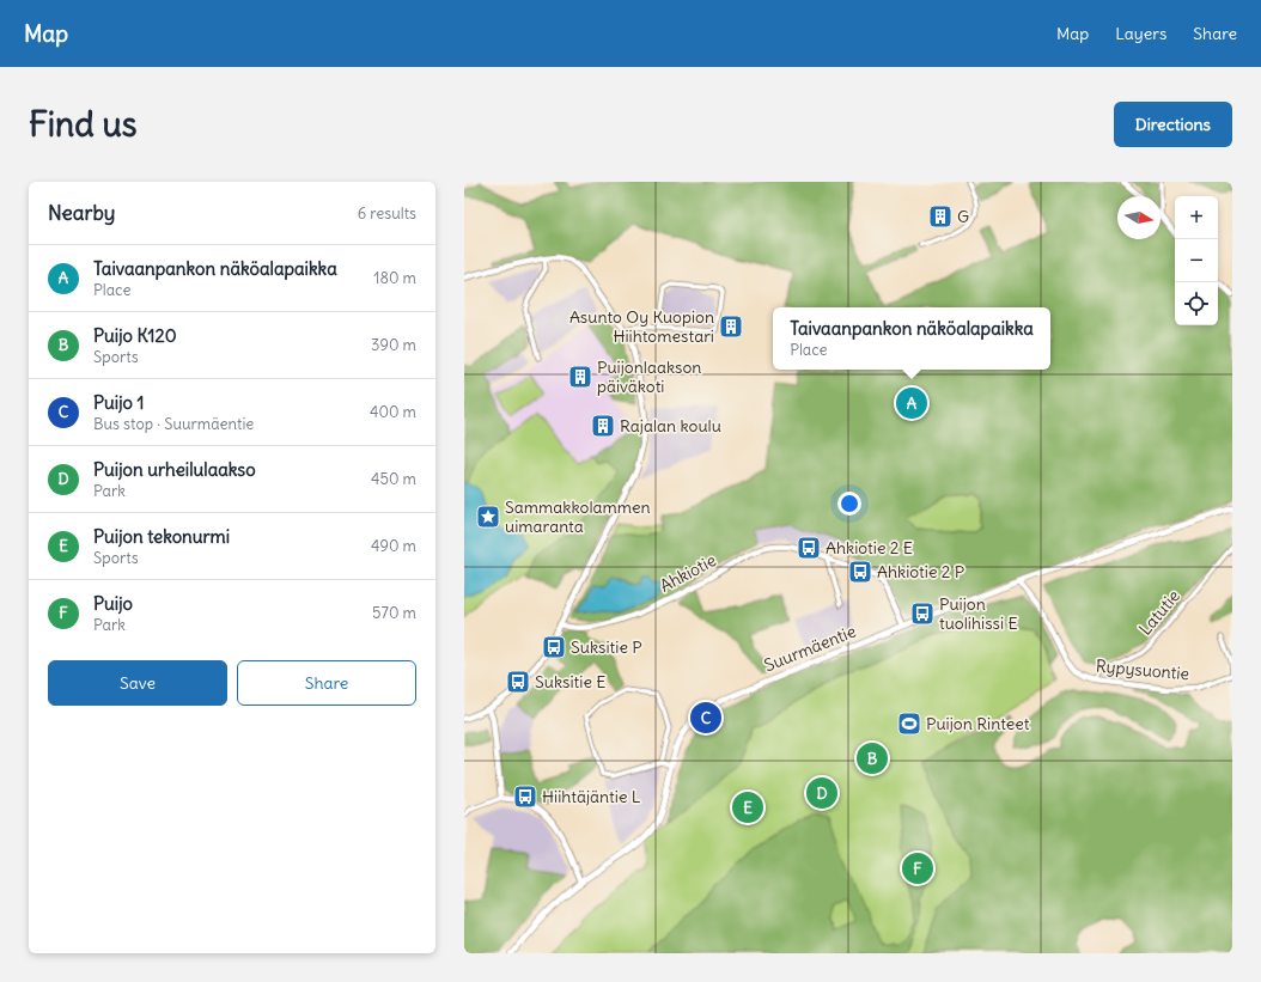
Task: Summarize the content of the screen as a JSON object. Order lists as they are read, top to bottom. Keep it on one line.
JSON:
{"streets":{"main road":["Suurmäentie"],"street":["Ahkiotie","Latutie","Rypysuontie"]},"crossings":[["Ahkiotie","Suurmäentie"],["Latutie","Rypysuontie"],["Suurmäentie","Rypysuontie"]],"places":{"building":["G","Asunto Oy Kuopion Hiihtomestari","Puijonlaakson päiväkoti","Rajalan koulu"],"place":["Sammakkolammen uimaranta"],"bus stop":["Ahkiotie 2 E","Ahkiotie 2 P","Puijon tuolihissi E","Suksitie P","Suksitie E","Hiihtäjäntie L"],"sports":["Puijon Rinteet"]},"north":"right","page":{"header":"Map","nav":["Map","Layers","Share"],"buttons":["Directions",["Save","Share"]],"title":"Find us","heading":["Nearby","6 results"],"map_buttons":["+","−"],"list":[{"mark":"A","name":"Taivaanpankon näköalapaikka","note":"Place","value":"180 m"},{"mark":"B","name":"Puijo K120","note":"Sports","value":"390 m"},{"mark":"C","name":"Puijo 1","note":"Bus stop · Suurmäentie","value":"400 m"},{"mark":"D","name":"Puijon urheilulaakso","note":"Park","value":"450 m"},{"mark":"E","name":"Puijon tekonurmi","note":"Sports","value":"490 m"},{"mark":"F","name":"Puijo","note":"Park","value":"570 m"}],"popup":["Taivaanpankon näköalapaikka","Place"],"pins":["A","C","B","D","E","F"]}}
